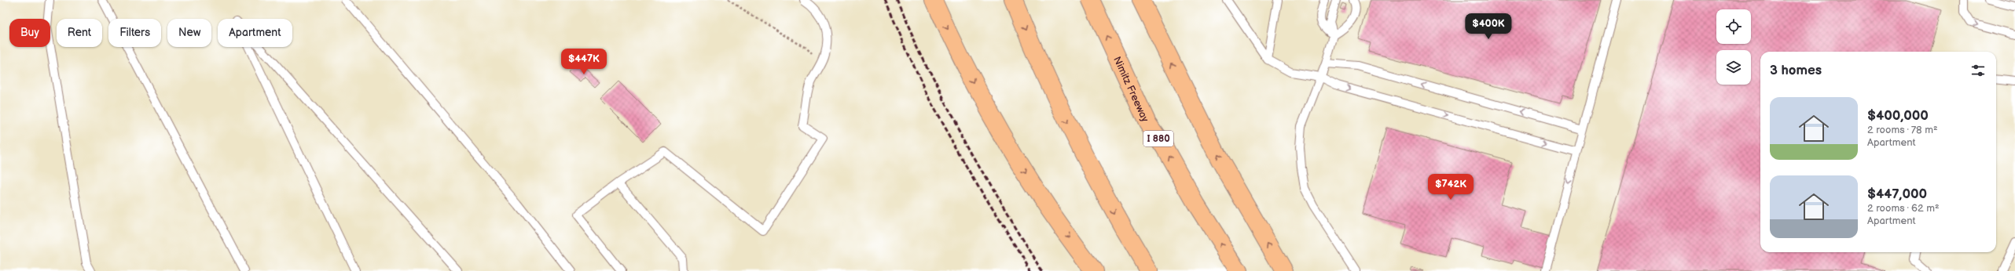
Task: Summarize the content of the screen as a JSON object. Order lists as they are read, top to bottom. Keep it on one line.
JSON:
{"streets":{"highway":["Nimitz Freeway","I 880"]},"page":{"price":["$400K","$447K","$742K"],"chip":["Buy","Rent","Filters","New","Apartment"],"heading":"3 homes","list":[{"name":"$400,000","note":"2 rooms · 78 m² · Apartment"},{"name":"$447,000","note":"2 rooms · 62 m² · Apartment"}]}}
